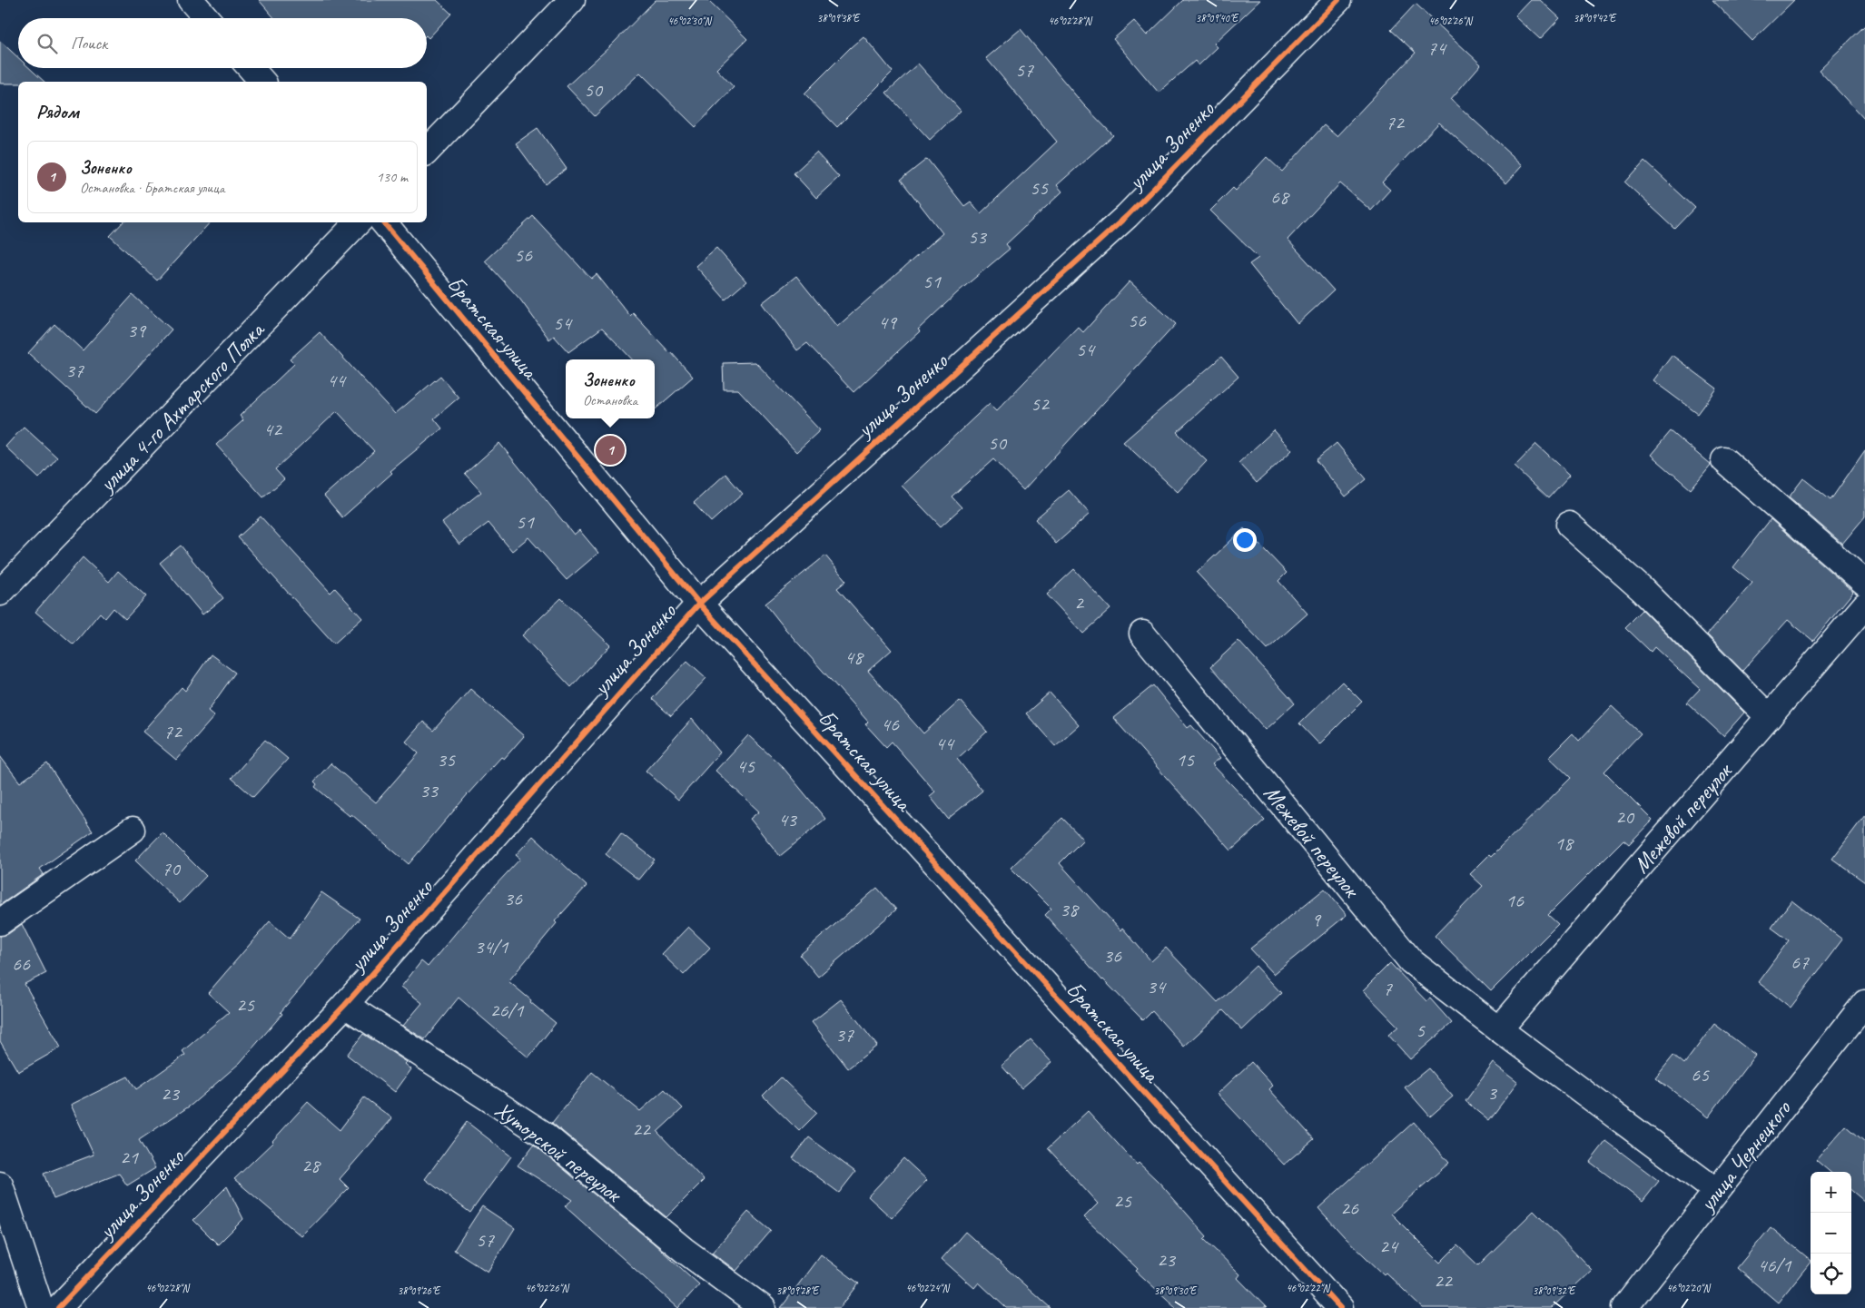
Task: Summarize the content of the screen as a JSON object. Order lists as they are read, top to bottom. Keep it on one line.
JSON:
{"streets":{"street":["улица Зоненко","Братская улица","улица 4-го Ахтарского Полка","Межевой переулок","Хуторской переулок","улица Чернецкого"]},"crossings":[["улица Зоненко","Братская улица"],["улица Зоненко","Хуторской переулок"],["Межевой переулок","улица Чернецкого"]],"house_numbers":["74","57","50","72","55","68","53","56","51","56","49","54","39","54","37","44","52","42","50","51","2","48","46","72","44","35","15","45","33","20","43","18","70","36","16","38","9","34/1","36","67","66","34","7","25","26/1","5","37","65","3","23","22","21","28","25","26","57","24","23","46/1","22"],"page":{"search":"Поиск","heading":"Рядом","list":[{"mark":"1","name":"Зоненко","note":"Остановка · Братская улица","value":"130 m"}],"popup":["Зоненко","Остановка"],"pins":"1","map_buttons":["+","−"]},"coordinates":["38°09'38\"E","38°09'42\"E","38°09'40\"E","46°02'30\"N","46°02'28\"N","46°02'26\"N","46°02'24\"N","46°02'22\"N","46°02'20\"N","38°09'26\"E","38°09'28\"E","38°09'30\"E","38°09'32\"E"]}
